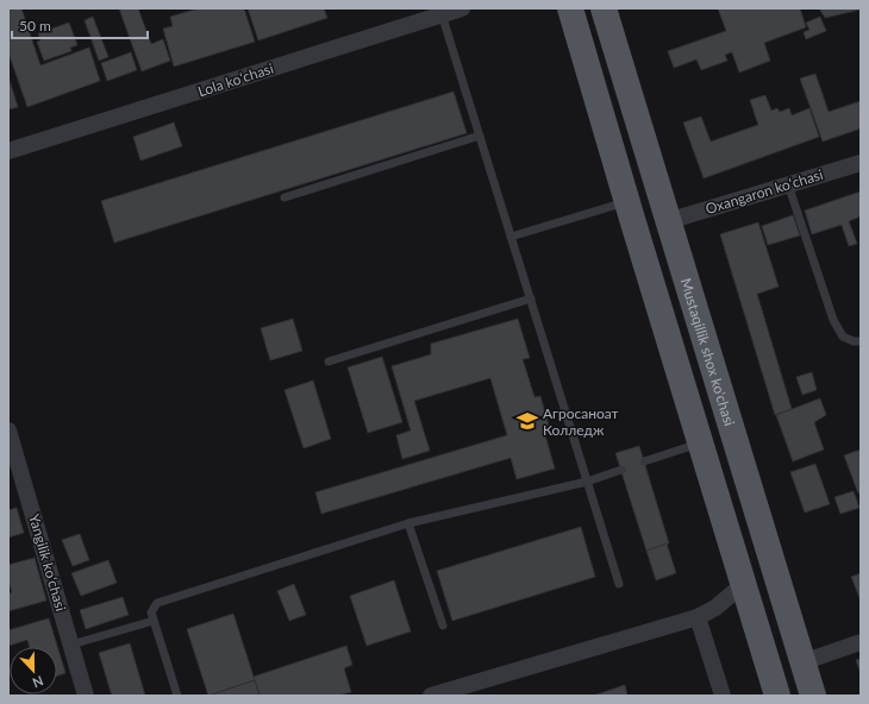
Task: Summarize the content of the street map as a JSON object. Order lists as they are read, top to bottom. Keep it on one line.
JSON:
{"streets":{"main road":["Mustaqillik shox ko'chasi"],"street":["Lola koʻchasi","Oxangaron koʻchasi","Yangilik koʻchasi"]},"crossings":[["Oxangaron koʻchasi","Mustaqillik shox ko'chasi"]],"places":{"school or university":["Агросаноат Колледж"]},"scale_bar":"50 m","north":"bottom"}
